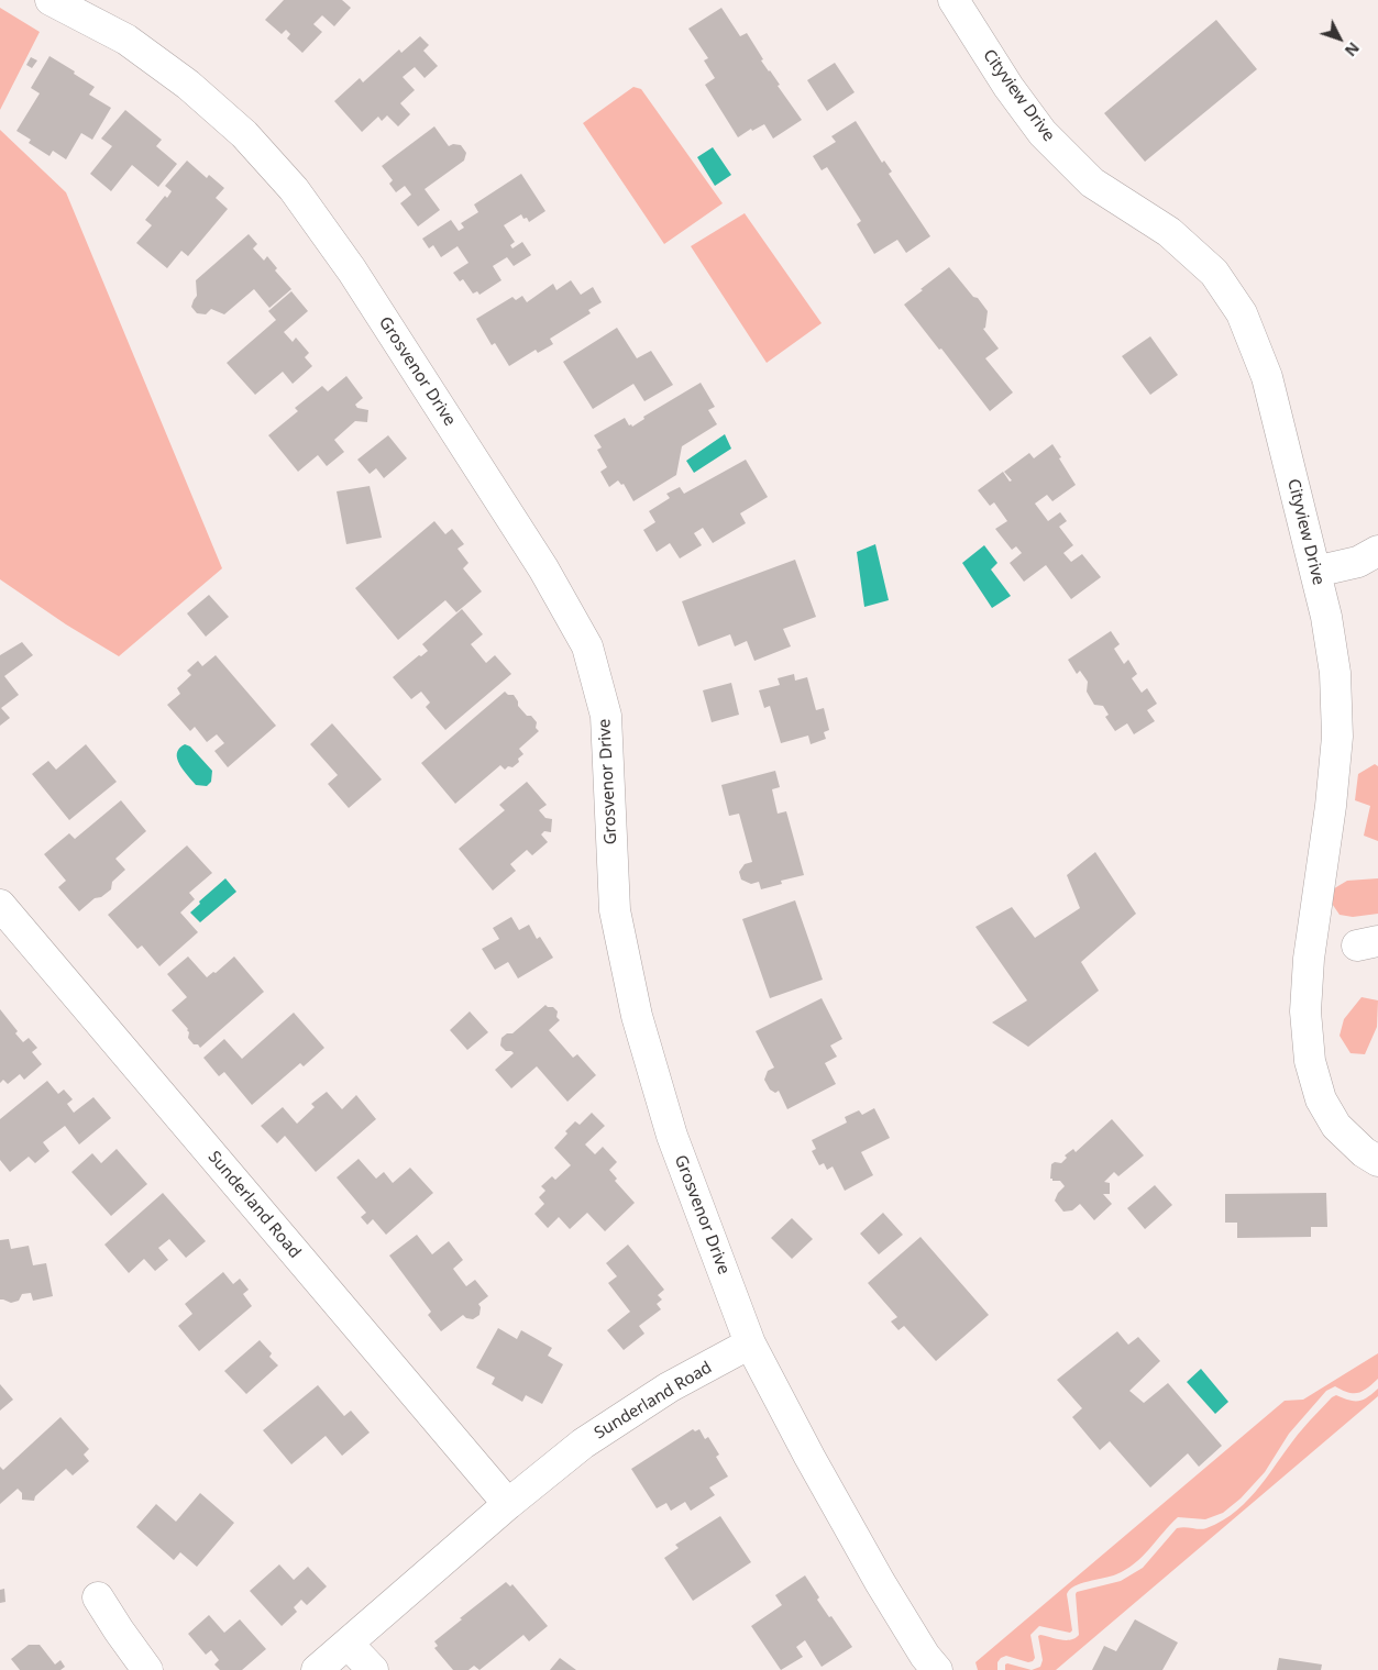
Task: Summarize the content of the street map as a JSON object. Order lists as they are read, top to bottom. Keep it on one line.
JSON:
{"streets":{"street":["Cityview Drive","Grosvenor Drive","Sunderland Road"]},"crossings":[["Grosvenor Drive","Sunderland Road"]],"north":"bottom right"}
